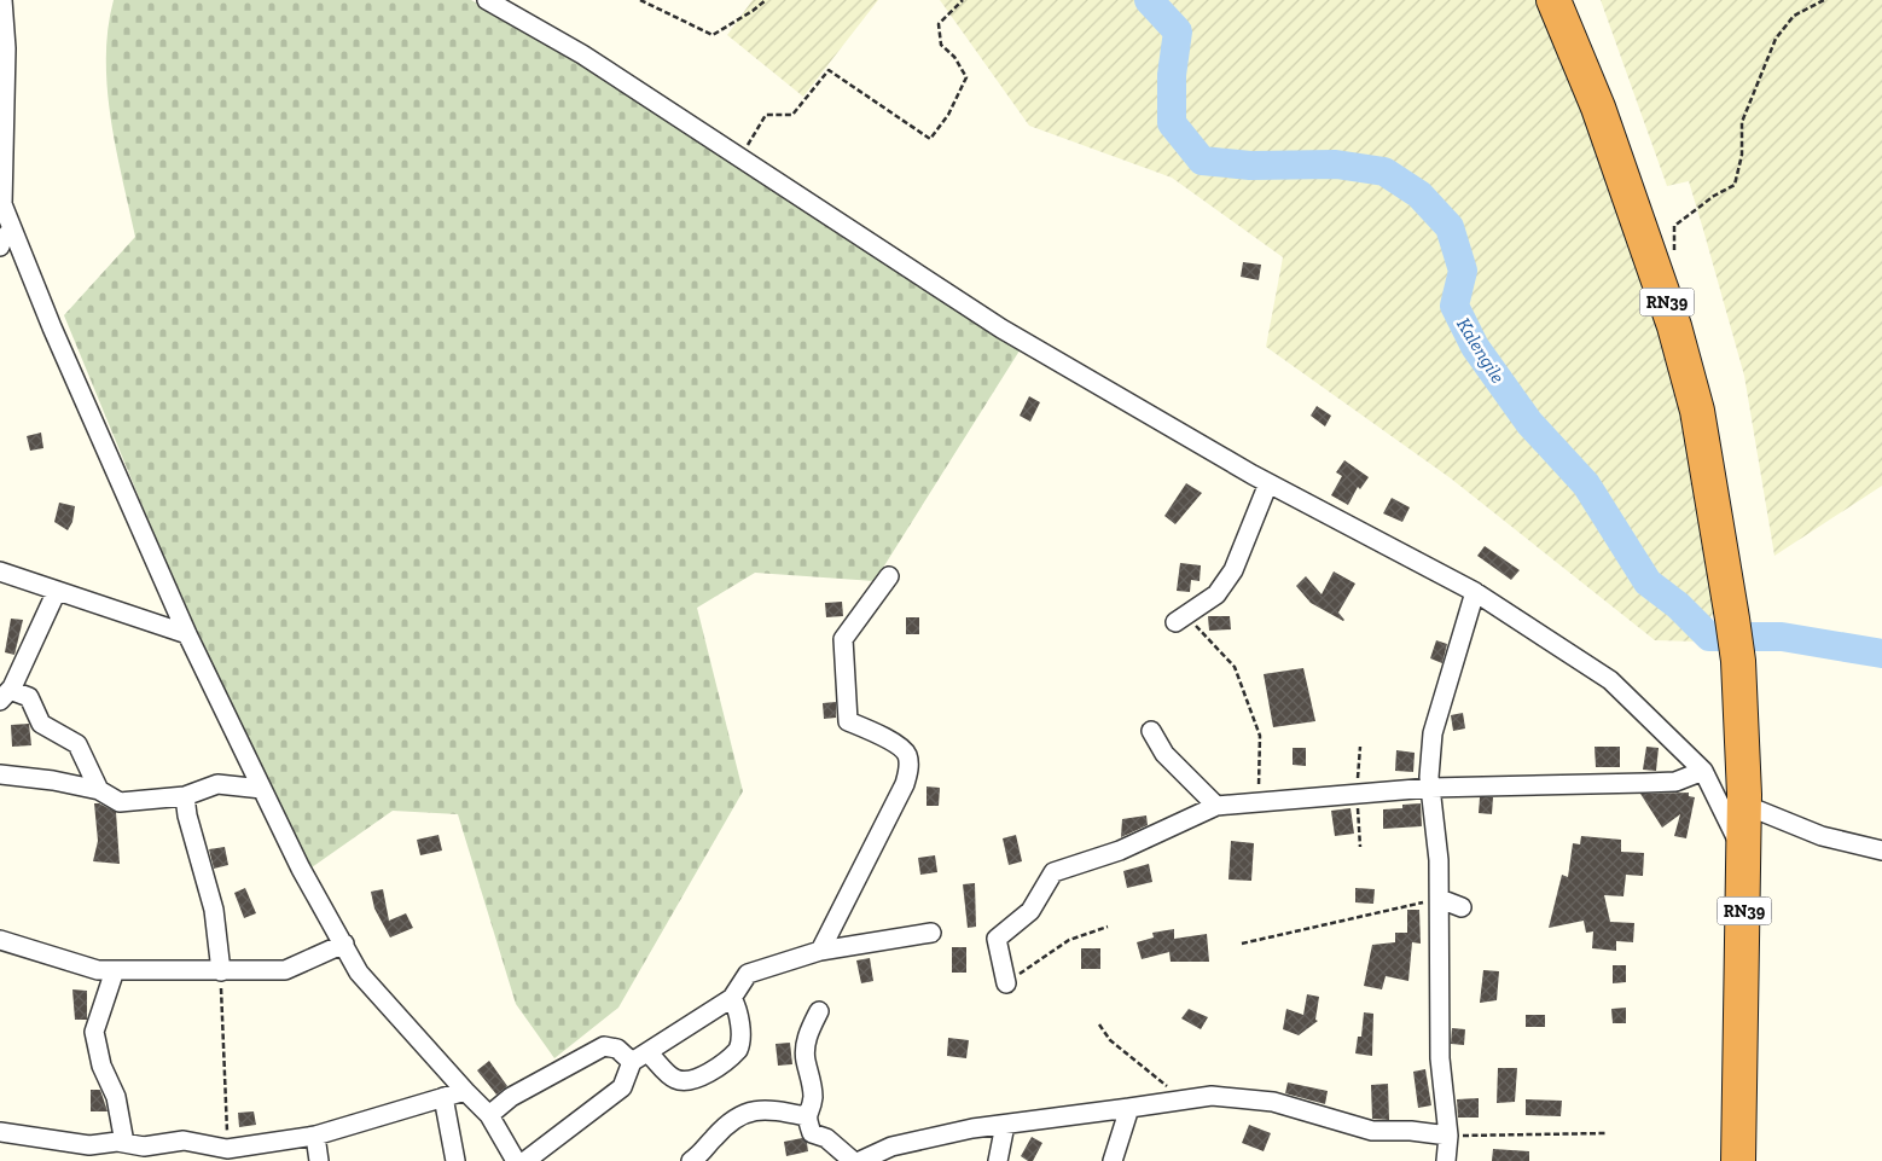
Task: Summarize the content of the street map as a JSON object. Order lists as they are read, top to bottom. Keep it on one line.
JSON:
{"streets":{"highway":["RN39"]},"water":["Kalengile"]}
